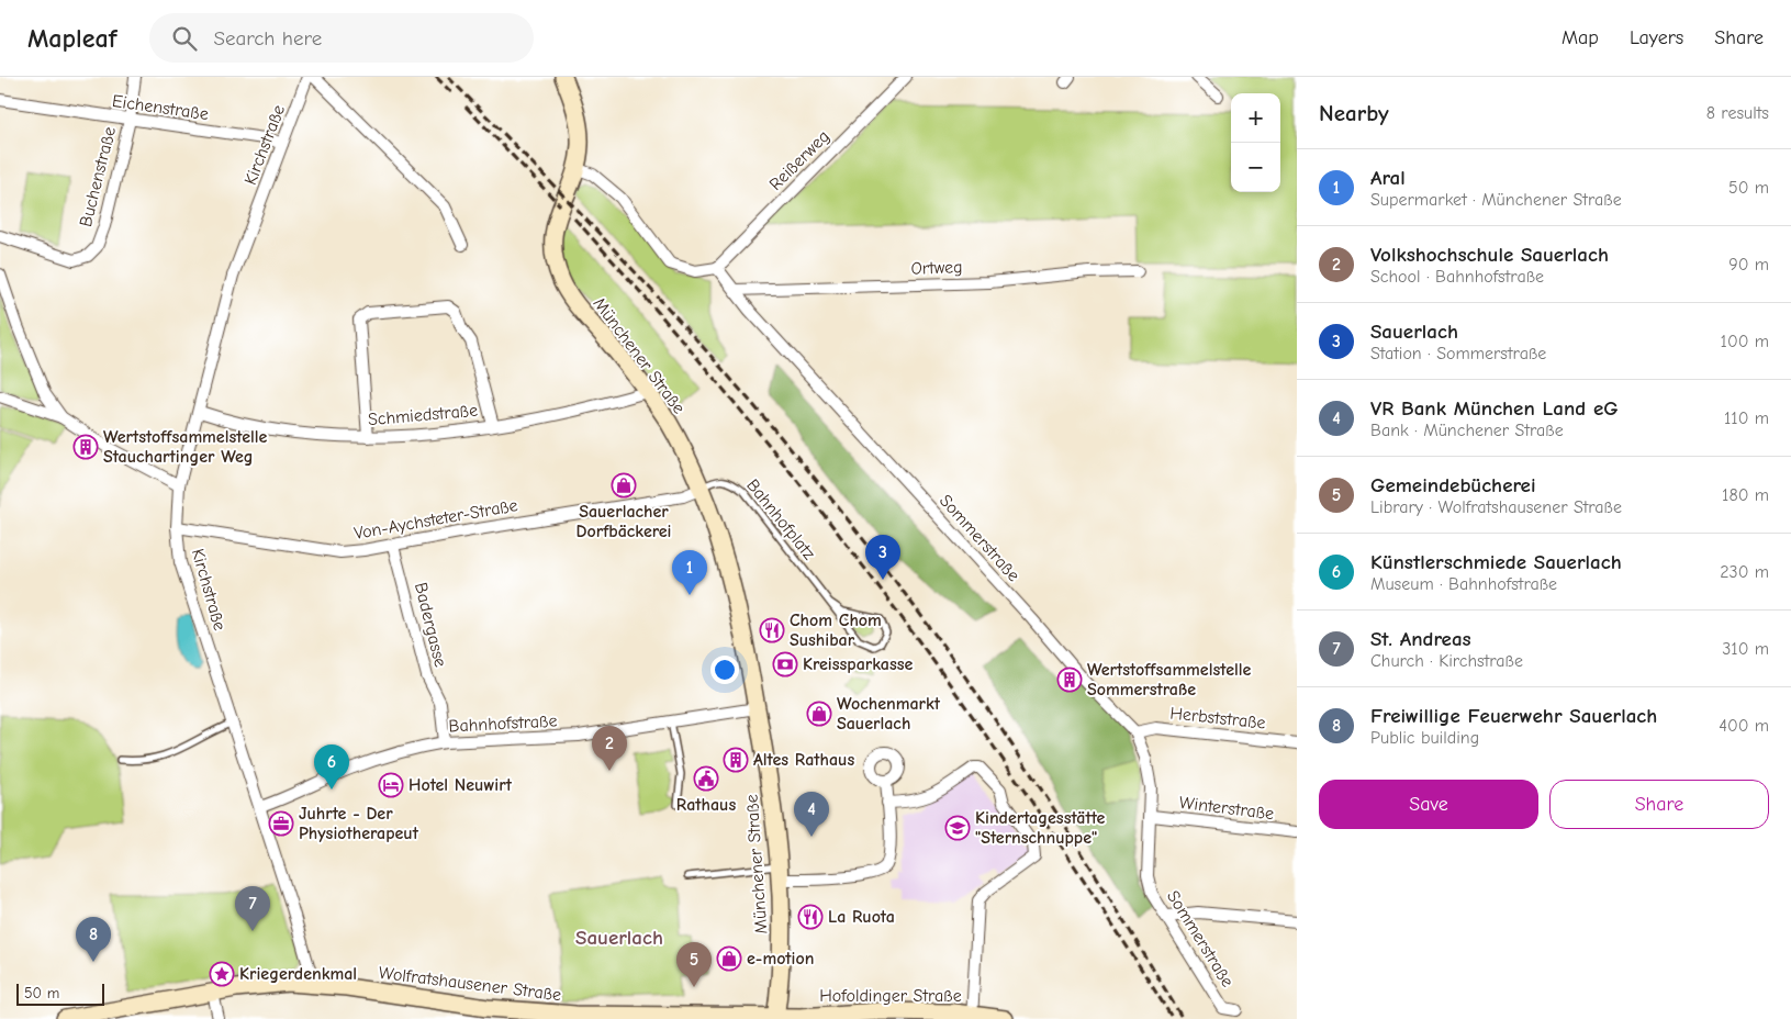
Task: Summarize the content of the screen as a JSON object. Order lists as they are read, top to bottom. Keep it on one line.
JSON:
{"streets":{"main road":["Münchener Straße","Wolfratshausener Straße","Hofoldinger Straße"],"street":["Eichenstraße","Kirchstraße","Reißerweg","Buchenstraße","Ortweg","Schmiedstraße","Von-Aychsteter-Straße","Sommerstraße","Badergasse","Herbststraße","Bahnhofstraße","Winterstraße"],"lane":["Bahnhofplatz"]},"crossings":[["Eichenstraße","Kirchstraße"],["Eichenstraße","Buchenstraße"],["Kirchstraße","Schmiedstraße"],["Kirchstraße","Von-Aychsteter-Straße"],["Kirchstraße","Bahnhofstraße"],["Kirchstraße","Wolfratshausener Straße"],["Reißerweg","Sommerstraße"],["Ortweg","Sommerstraße"],["Münchener Straße","Schmiedstraße"],["Münchener Straße","Von-Aychsteter-Straße"],["Münchener Straße","Bahnhofplatz"],["Münchener Straße","Bahnhofstraße"],["Münchener Straße","Wolfratshausener Straße"],["Münchener Straße","Hofoldinger Straße"],["Von-Aychsteter-Straße","Bahnhofplatz"],["Von-Aychsteter-Straße","Badergasse"],["Sommerstraße","Herbststraße"],["Sommerstraße","Winterstraße"],["Badergasse","Bahnhofstraße"],["Wolfratshausener Straße","Hofoldinger Straße"]],"districts":["Sauerlach"],"places":{"building":["Wertstoffsammelstelle Stauchartinger Weg","Wertstoffsammelstelle Sommerstraße","Altes Rathaus"],"shop":["Sauerlacher Dorfbäckerei","Wochenmarkt Sauerlach","e-motion"],"restaurant":["Chom Chom Sushibar","La Ruota"],"bank":["Kreissparkasse"],"public building":["Rathaus"],"hotel":["Hotel Neuwirt"],"office":["Juhrte - Der Physiotherapeut"],"school or university":["Kindertagesstätte \"Sternschnuppe\""],"place":["Kriegerdenkmal"]},"scale_bar":"50 m","page":{"header":"Mapleaf","search":"Search here","nav":["Map","Layers","Share"],"heading":["Nearby","8 results"],"map_buttons":["+","−"],"list":[{"mark":"1","name":"Aral","note":"Supermarket · Münchener Straße","value":"50 m"},{"mark":"2","name":"Volkshochschule Sauerlach","note":"School · Bahnhofstraße","value":"90 m"},{"mark":"3","name":"Sauerlach","note":"Station · Sommerstraße","value":"100 m"},{"mark":"4","name":"VR Bank München Land eG","note":"Bank · Münchener Straße","value":"110 m"},{"mark":"5","name":"Gemeindebücherei","note":"Library · Wolfratshausener Straße","value":"180 m"},{"mark":"6","name":"Künstlerschmiede Sauerlach","note":"Museum · Bahnhofstraße","value":"230 m"},{"mark":"7","name":"St. Andreas","note":"Church · Kirchstraße","value":"310 m"},{"mark":"8","name":"Freiwillige Feuerwehr Sauerlach","note":"Public building","value":"400 m"}],"pins":["3","1","2","6","4","7","8","5"],"buttons":["Save","Share"],"scale":"50 m"}}
